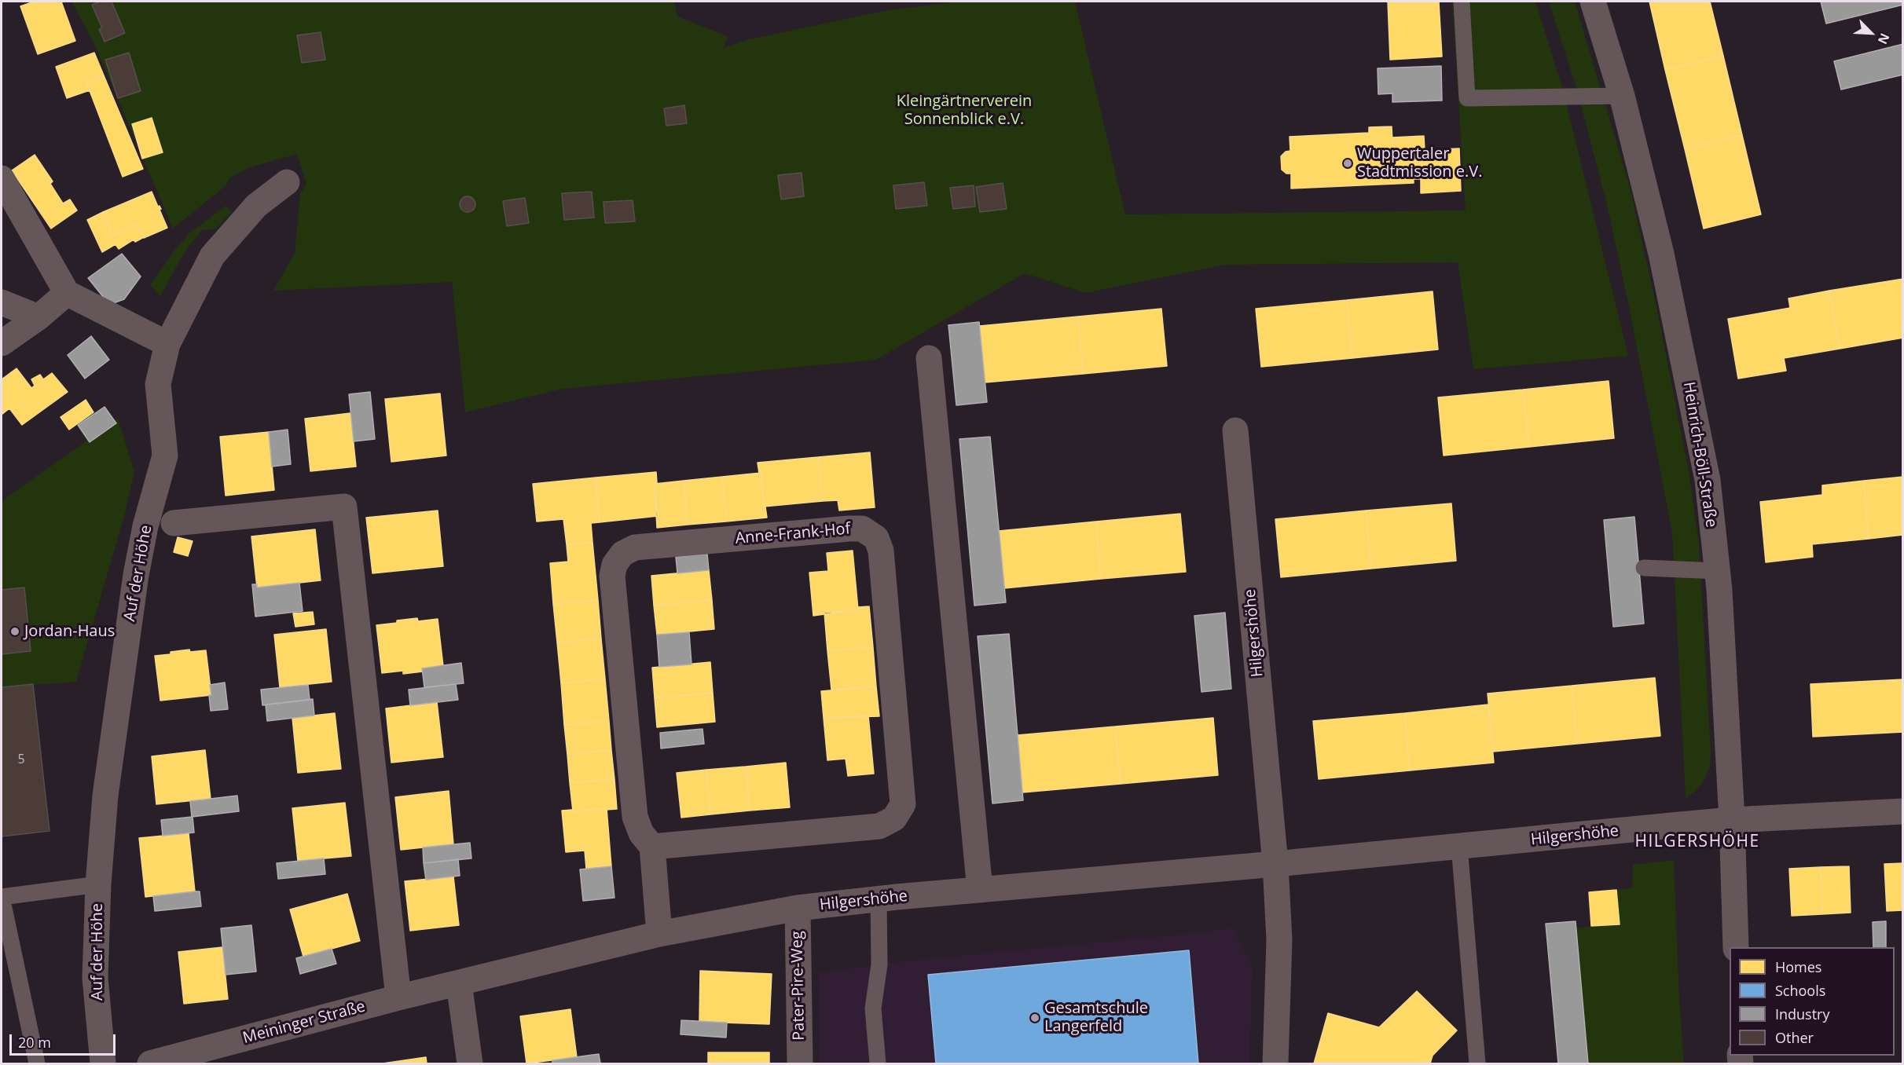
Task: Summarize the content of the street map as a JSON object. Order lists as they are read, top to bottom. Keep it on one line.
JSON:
{"streets":{"street":["Heinrich-Böll-Straße","Anne-Frank-Hof","Auf der Höhe","Hilgershöhe","Pater-Pire-Weg","Meininger Straße"]},"crossings":[["Heinrich-Böll-Straße","Hilgershöhe"],["Anne-Frank-Hof","Hilgershöhe"],["Hilgershöhe","Pater-Pire-Weg"],["Hilgershöhe","Meininger Straße"]],"districts":["HILGERSHÖHE"],"parks":["Kleingärtnerverein Sonnenblick e.V."],"places":["Wuppertaler Stadtmission e.V.","Jordan-Haus","Gesamtschule Langerfeld"],"house_numbers":["5"],"legend":["Homes","Schools","Industry","Other"],"scale_bar":"20 m","north":"bottom right"}
